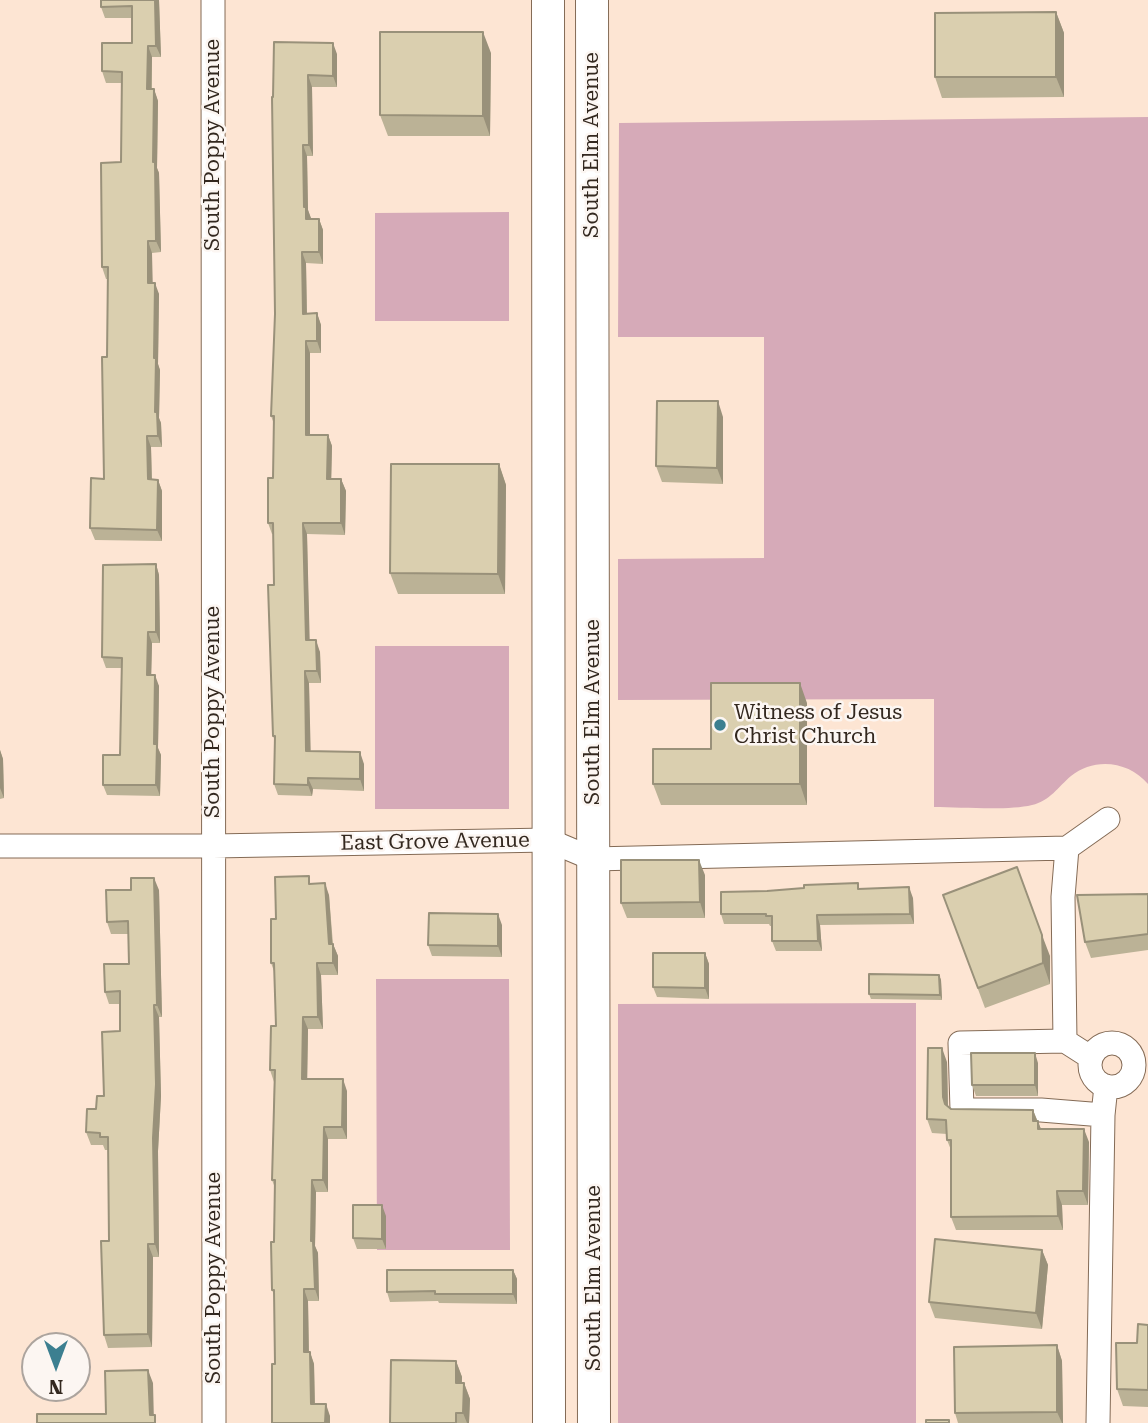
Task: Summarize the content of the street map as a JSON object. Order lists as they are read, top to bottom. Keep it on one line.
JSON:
{"streets":{"main road":["South Elm Avenue"],"street":["South Poppy Avenue","East Grove Avenue"]},"crossings":[["South Poppy Avenue","East Grove Avenue"],["South Elm Avenue","East Grove Avenue"]],"places":["Witness of Jesus Christ Church"],"north":"bottom"}
